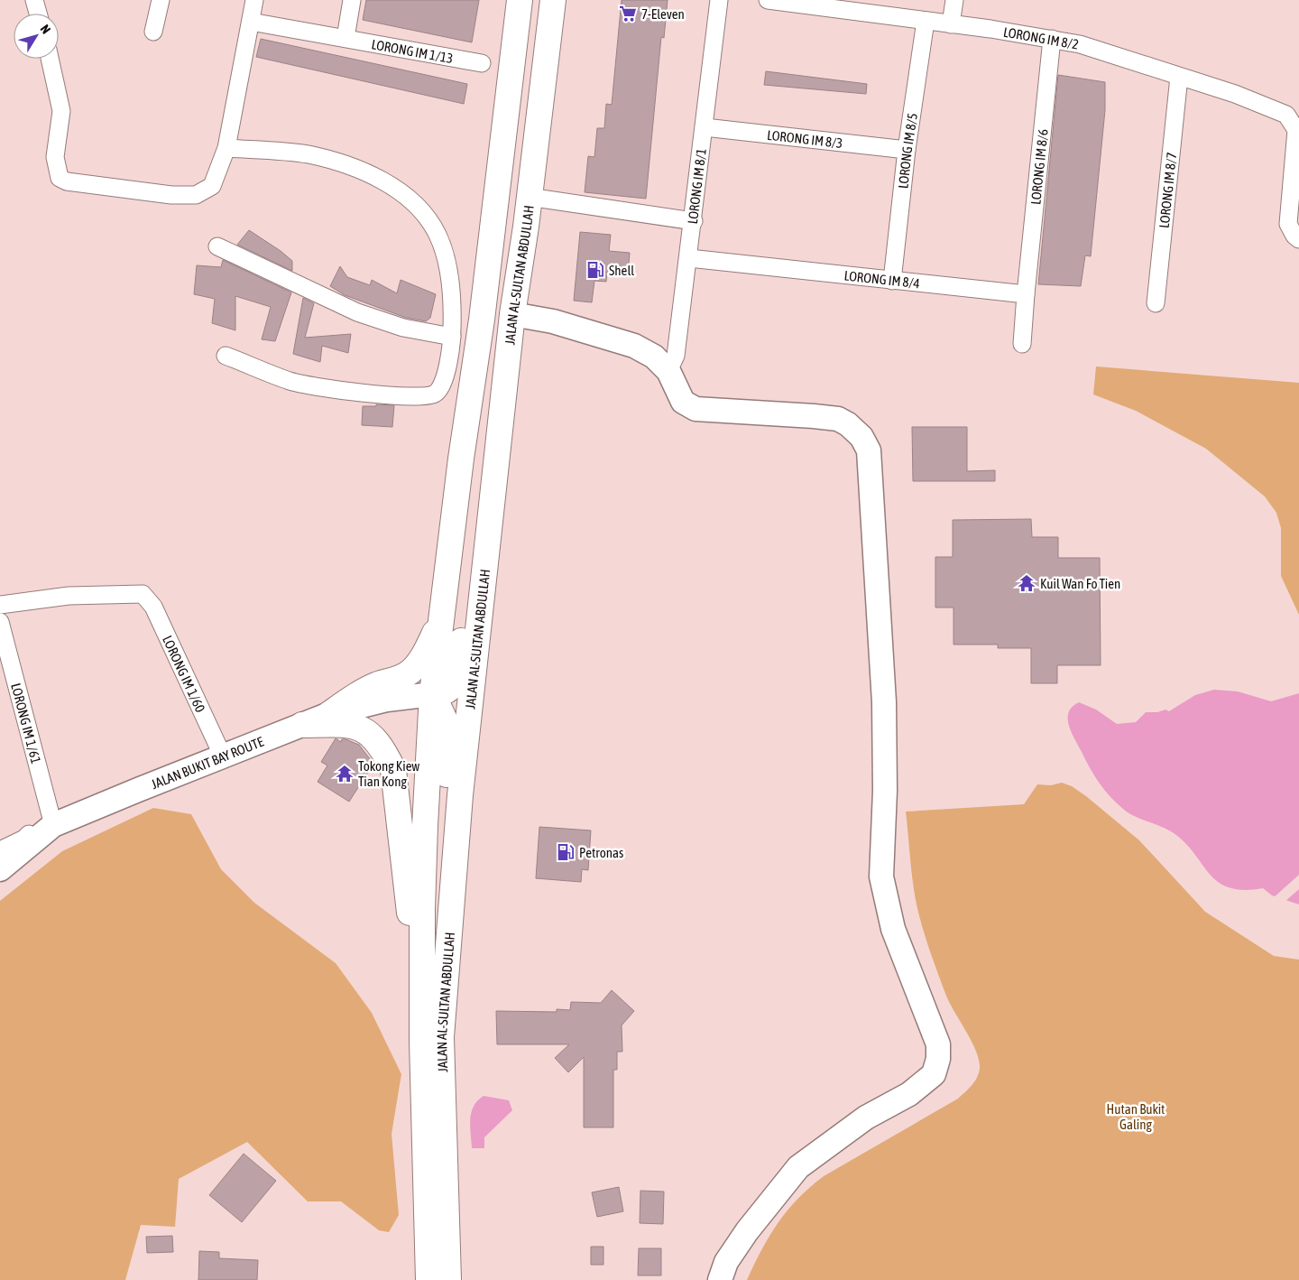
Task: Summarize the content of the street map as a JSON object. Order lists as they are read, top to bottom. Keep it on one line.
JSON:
{"streets":{"main road":["JALAN AL-SULTAN ABDULLAH"],"street":["LORONG IM 8/2","LORONG IM 1/13","LORONG IM 8/3","LORONG IM 8/5","LORONG IM 8/6","LORONG IM 8/1","LORONG IM 8/7","LORONG IM 8/4","LORONG IM 1/60","LORONG IM 1/61","JALAN BUKIT BAY ROUTE"]},"crossings":[["LORONG IM 8/2","LORONG IM 8/5"],["LORONG IM 8/2","LORONG IM 8/6"],["LORONG IM 8/2","LORONG IM 8/7"],["LORONG IM 8/3","LORONG IM 8/5"],["LORONG IM 8/3","LORONG IM 8/1"],["LORONG IM 8/5","LORONG IM 8/4"],["LORONG IM 8/6","LORONG IM 8/4"],["LORONG IM 8/1","LORONG IM 8/4"],["LORONG IM 1/60","JALAN BUKIT BAY ROUTE"],["LORONG IM 1/61","JALAN BUKIT BAY ROUTE"]],"parks":["Hutan Bukit Galing"],"places":{"supermarket":["7-Eleven"],"fuel station":["Shell","Petronas"],"temple":["Kuil Wan Fo Tien","Tokong Kiew Tian Kong"]},"north":"top right"}
